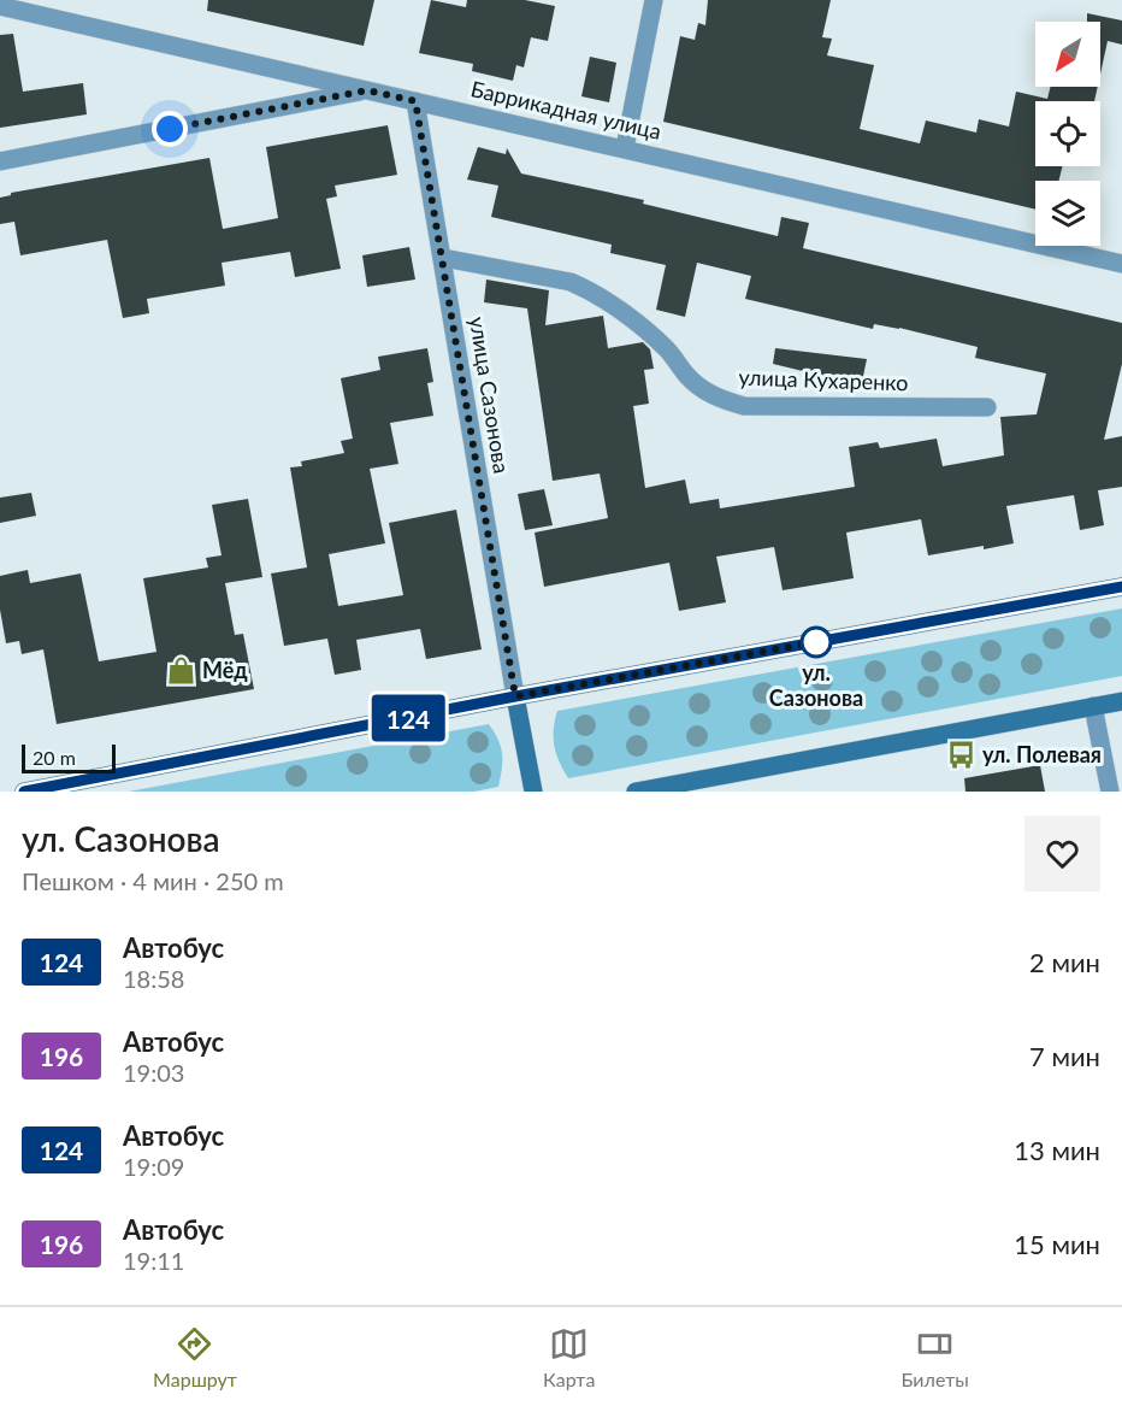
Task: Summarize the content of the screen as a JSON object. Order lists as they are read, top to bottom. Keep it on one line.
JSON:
{"streets":{"street":["Баррикадная улица","улица Кухаренко","улица Сазонова"]},"crossings":[["Баррикадная улица","улица Сазонова"],["улица Кухаренко","улица Сазонова"]],"places":{"other":["ул. Сазонова"],"shop":["Мёд"],"bus stop":["ул. Полевая"]},"lines":["bus line 124"],"scale_bar":"20 m","north":"bottom left","page":{"on_map":"124","scale":"20 m","heading":["ул. Сазонова","Пешком · 4 мин · 250 m"],"list":[{"mark":"124","name":"Автобус","note":"18:58","value":"2 мин"},{"mark":"196","name":"Автобус","note":"19:03","value":"7 мин"},{"mark":"124","name":"Автобус","note":"19:09","value":"13 мин"},{"mark":"196","name":"Автобус","note":"19:11","value":"15 мин"}],"tabs":["Маршрут","Карта","Билеты"]}}
